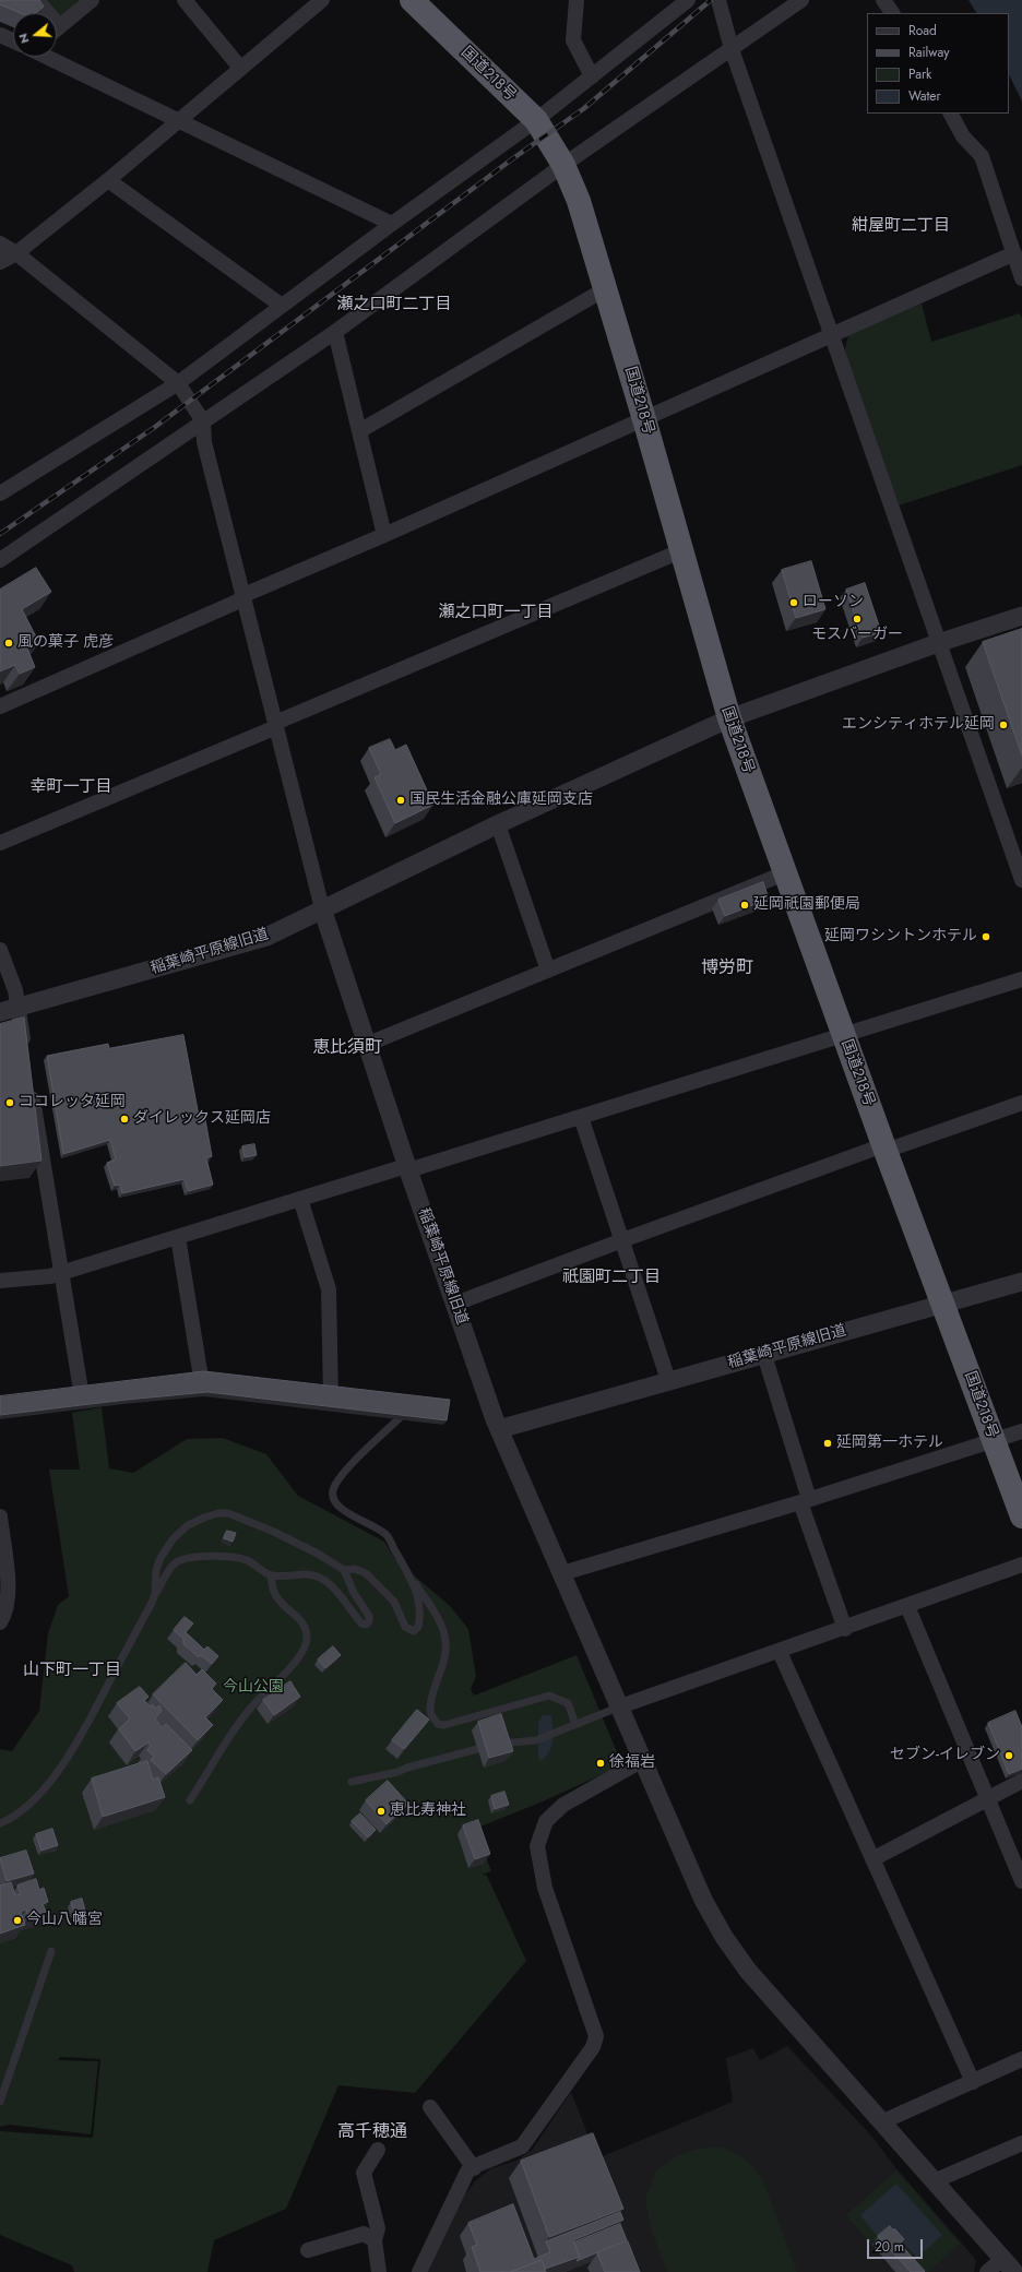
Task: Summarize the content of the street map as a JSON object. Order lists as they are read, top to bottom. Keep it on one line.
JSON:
{"streets":{"highway":["国道218号"],"street":["稲葉崎平原線旧道"]},"crossings":[["国道218号","稲葉崎平原線旧道"]],"districts":["紺屋町二丁目","瀬之口町二丁目","瀬之口町一丁目","幸町一丁目","博労町","恵比須町","祇園町二丁目","山下町一丁目","高千穂通"],"parks":["今山公園"],"places":["ローソン","モスバーガー","風の菓子 虎彦","エンシティホテル延岡","国民生活金融公庫延岡支店","延岡祇園郵便局","延岡ワシントンホテル","ココレッタ延岡","ダイレックス延岡店","延岡第一ホテル","セブン-イレブン","徐福岩","恵比寿神社","今山八幡宮"],"legend":["Road","Railway","Park","Water"],"scale_bar":"20 m","north":"left"}
